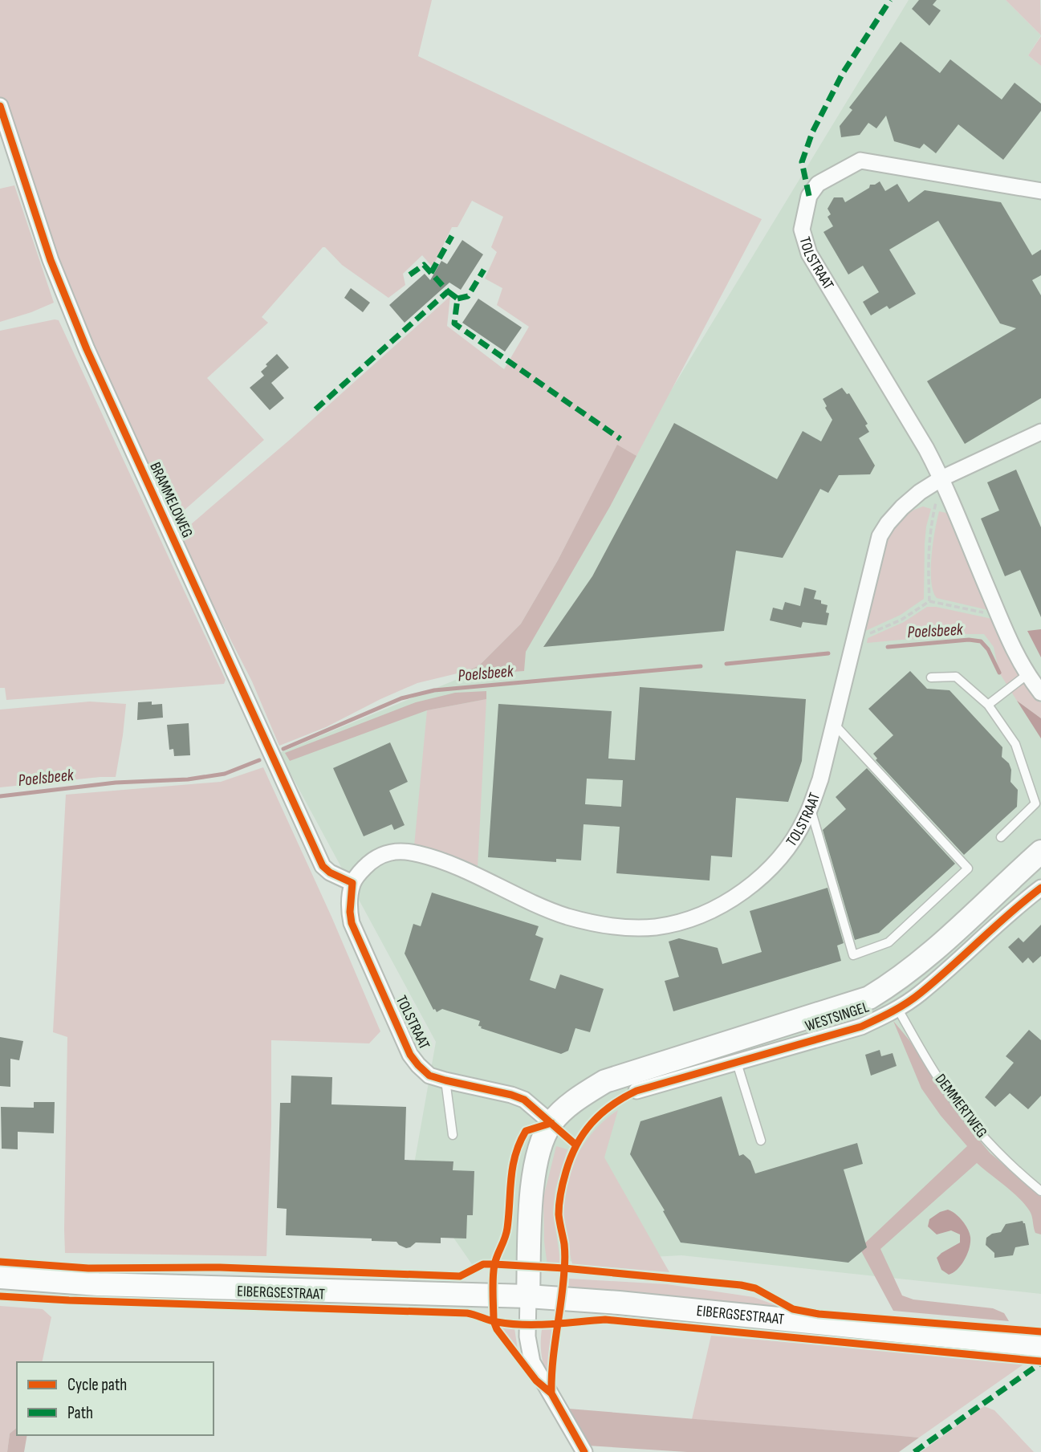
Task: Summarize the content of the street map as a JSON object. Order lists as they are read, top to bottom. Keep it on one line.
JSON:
{"streets":{"main road":["WESTSINGEL","EIBERGSESTRAAT"],"street":["TOLSTRAAT","BRAMMELOWEG"],"lane":["DEMMERTWEG"]},"crossings":[["TOLSTRAAT","BRAMMELOWEG"],["TOLSTRAAT","WESTSINGEL"],["WESTSINGEL","DEMMERTWEG"],["WESTSINGEL","EIBERGSESTRAAT"]],"water":["Poelsbeek"],"legend":["Cycle path","Path"]}
